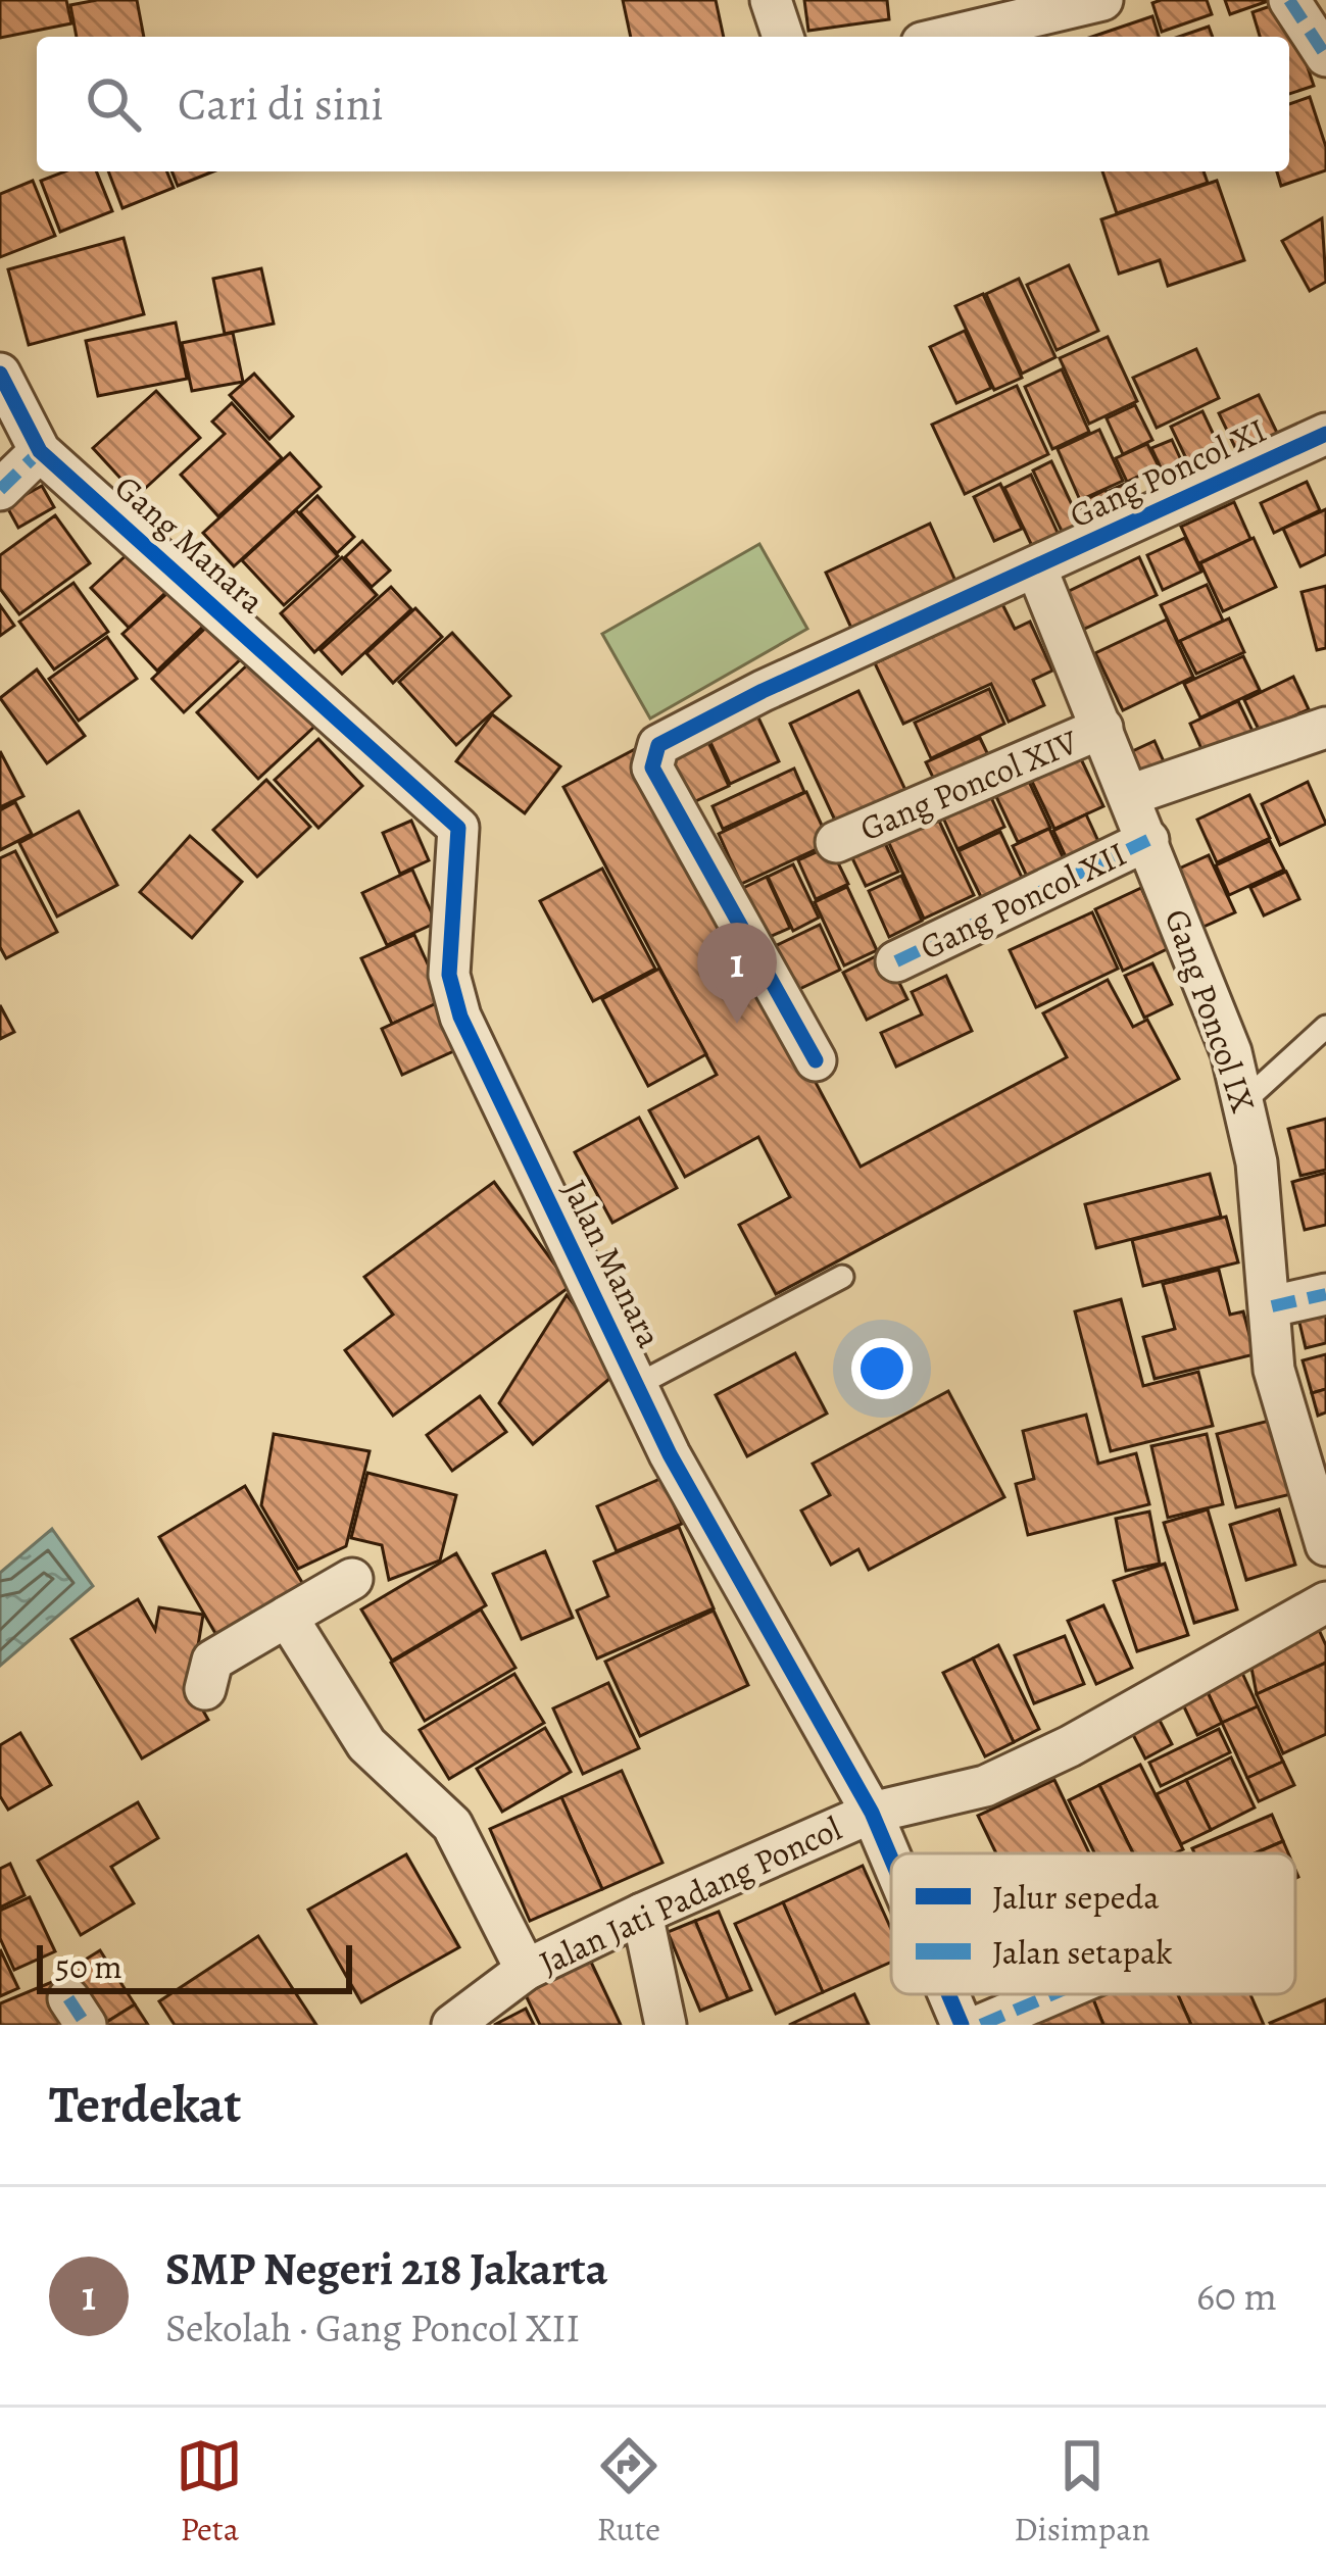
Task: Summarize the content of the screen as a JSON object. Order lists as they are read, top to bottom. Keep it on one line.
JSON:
{"streets":{"street":["Gang Poncol XI","Gang Manara","Gang Poncol XIV","Gang Poncol XII","Gang Poncol IX","Jalan Manara","Jalan Jati Padang Poncol"]},"crossings":[["Gang Poncol XI","Gang Poncol IX"],["Gang Manara","Jalan Manara"],["Gang Poncol XIV","Gang Poncol IX"],["Gang Poncol XII","Gang Poncol IX"],["Jalan Manara","Jalan Jati Padang Poncol"]],"legend":["Jalur sepeda","Jalan setapak"],"scale_bar":"50 m","page":{"search":"Cari di sini","pins":"1","scale":"50 m","heading":"Terdekat","list":[{"mark":"1","name":"SMP Negeri 218 Jakarta","note":"Sekolah · Gang Poncol XII","value":"60 m"}],"nav":["Peta","Rute","Disimpan"]}}
